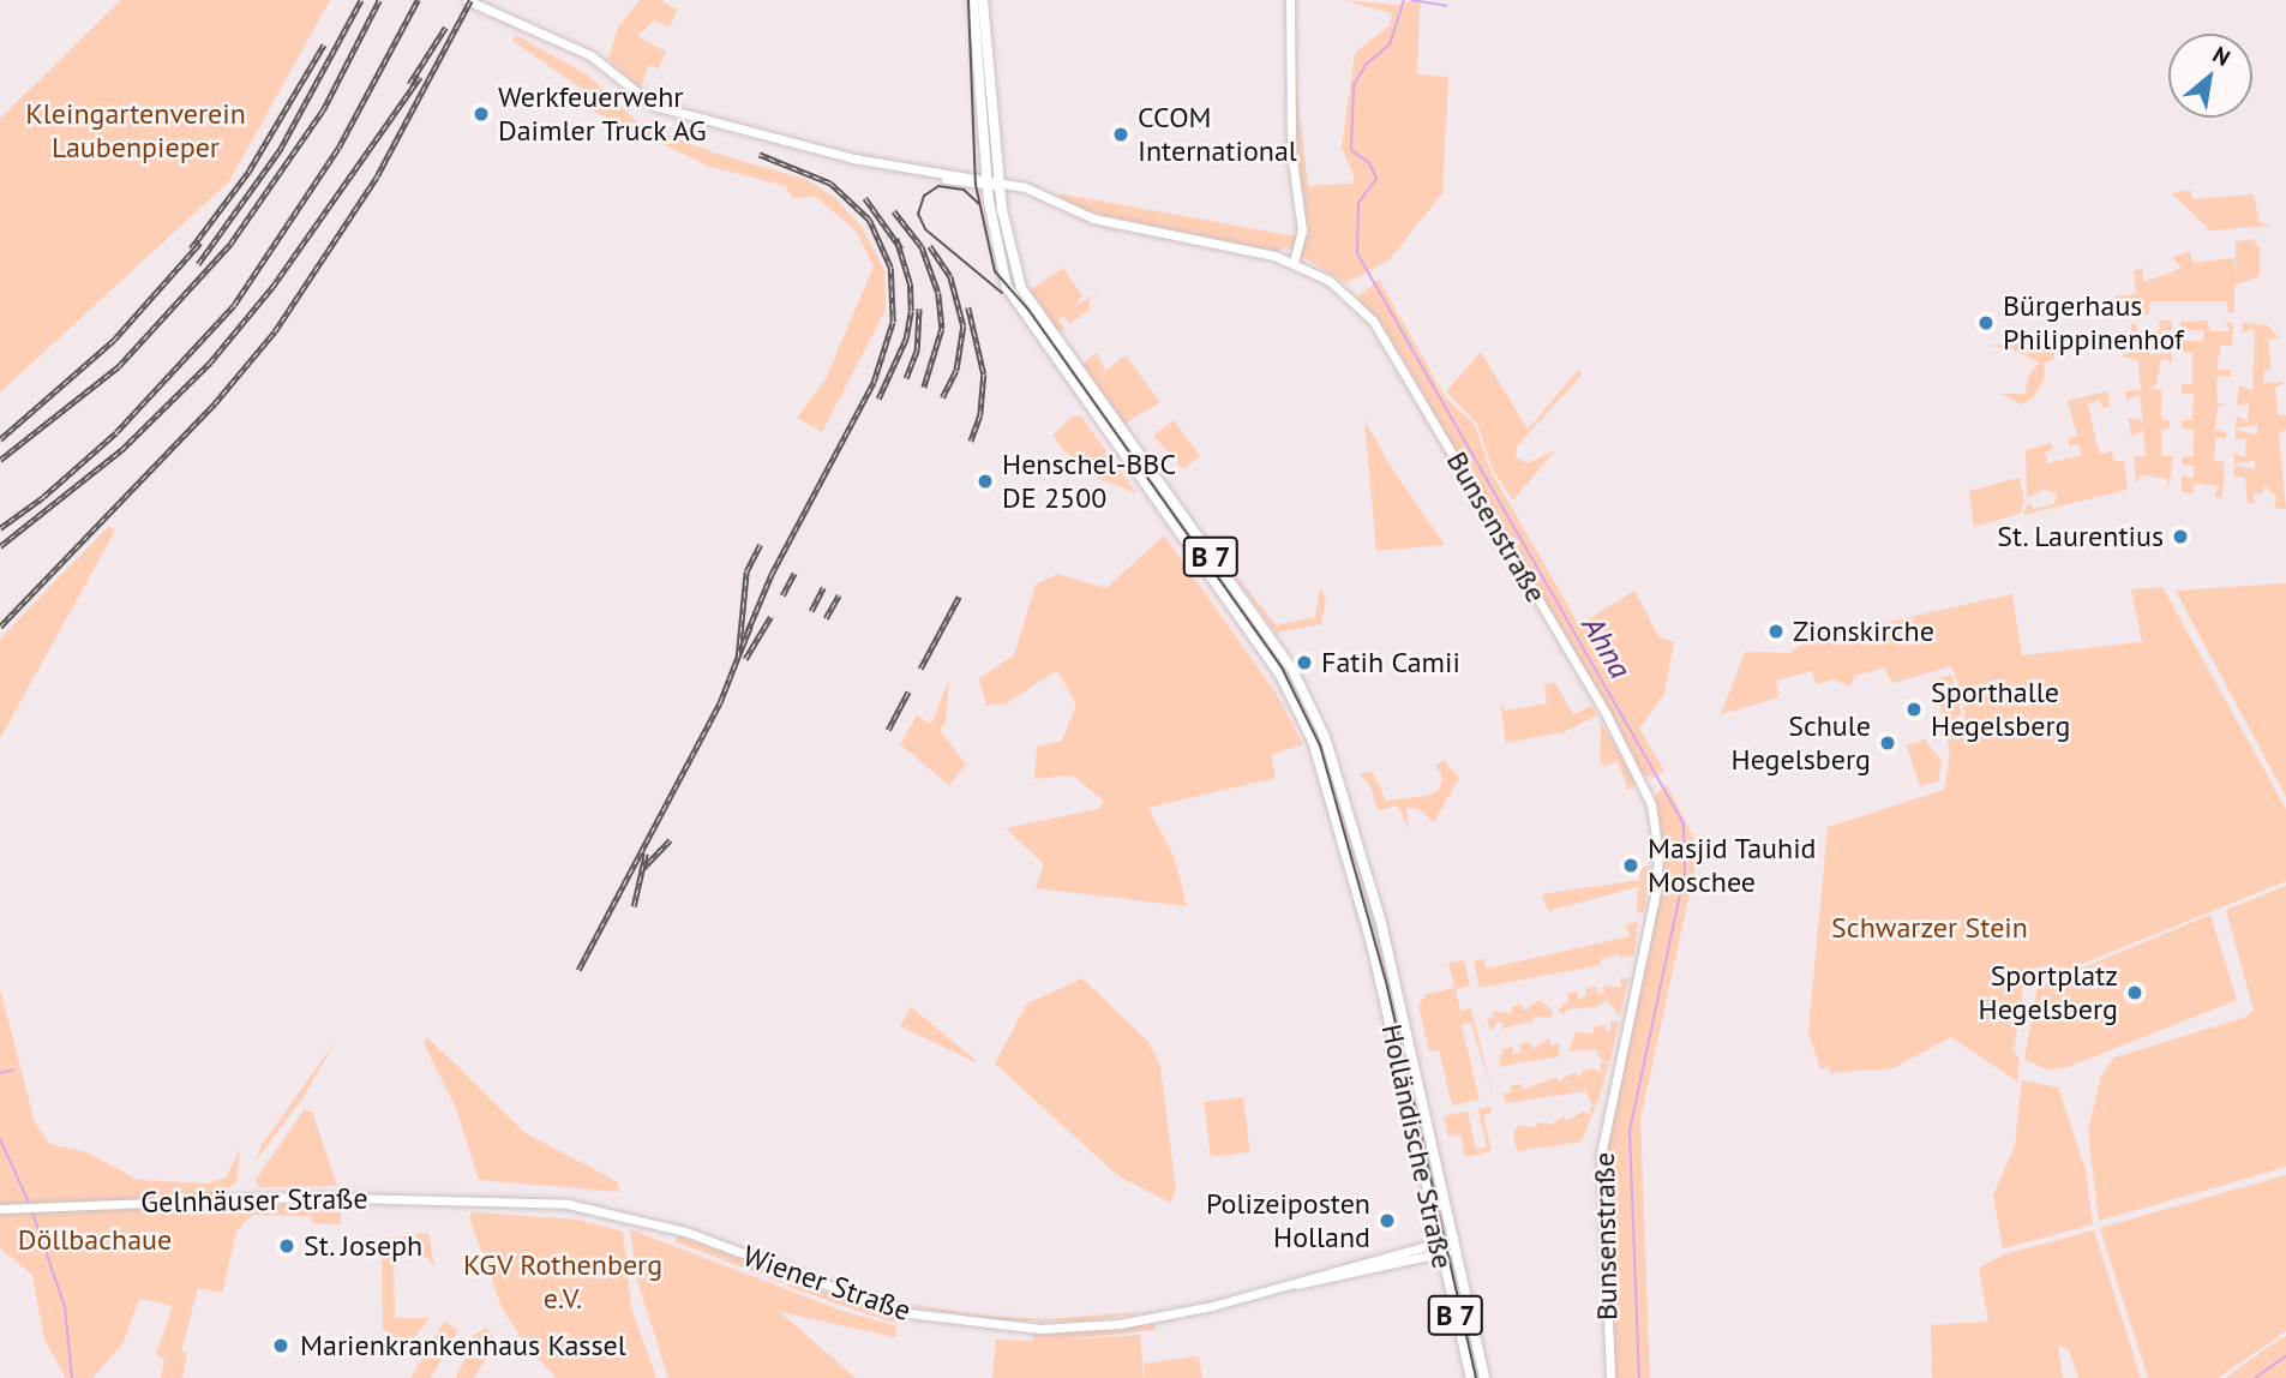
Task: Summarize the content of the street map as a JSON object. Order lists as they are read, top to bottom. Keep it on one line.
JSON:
{"streets":{"main road":["Bunsenstraße","B 7","Holländische Straße","Gelnhäuser Straße","Wiener Straße"]},"crossings":[["Bunsenstraße","Holländische Straße"],["Holländische Straße","Wiener Straße"],["Gelnhäuser Straße","Wiener Straße"]],"water":["Ahna"],"parks":["Kleingartenverein Laubenpieper","Schwarzer Stein","Döllbachaue","KGV Rothenberg e.V."],"places":["Werkfeuerwehr Daimler Truck AG","CCOM International","Bürgerhaus Philippinenhof","Henschel-BBC DE 2500","St. Laurentius","Zionskirche","Fatih Camii","Sporthalle Hegelsberg","Schule Hegelsberg","Masjid Tauhid Moschee","Sportplatz Hegelsberg","Polizeiposten Holland","St. Joseph","Marienkrankenhaus Kassel"],"north":"top right"}
